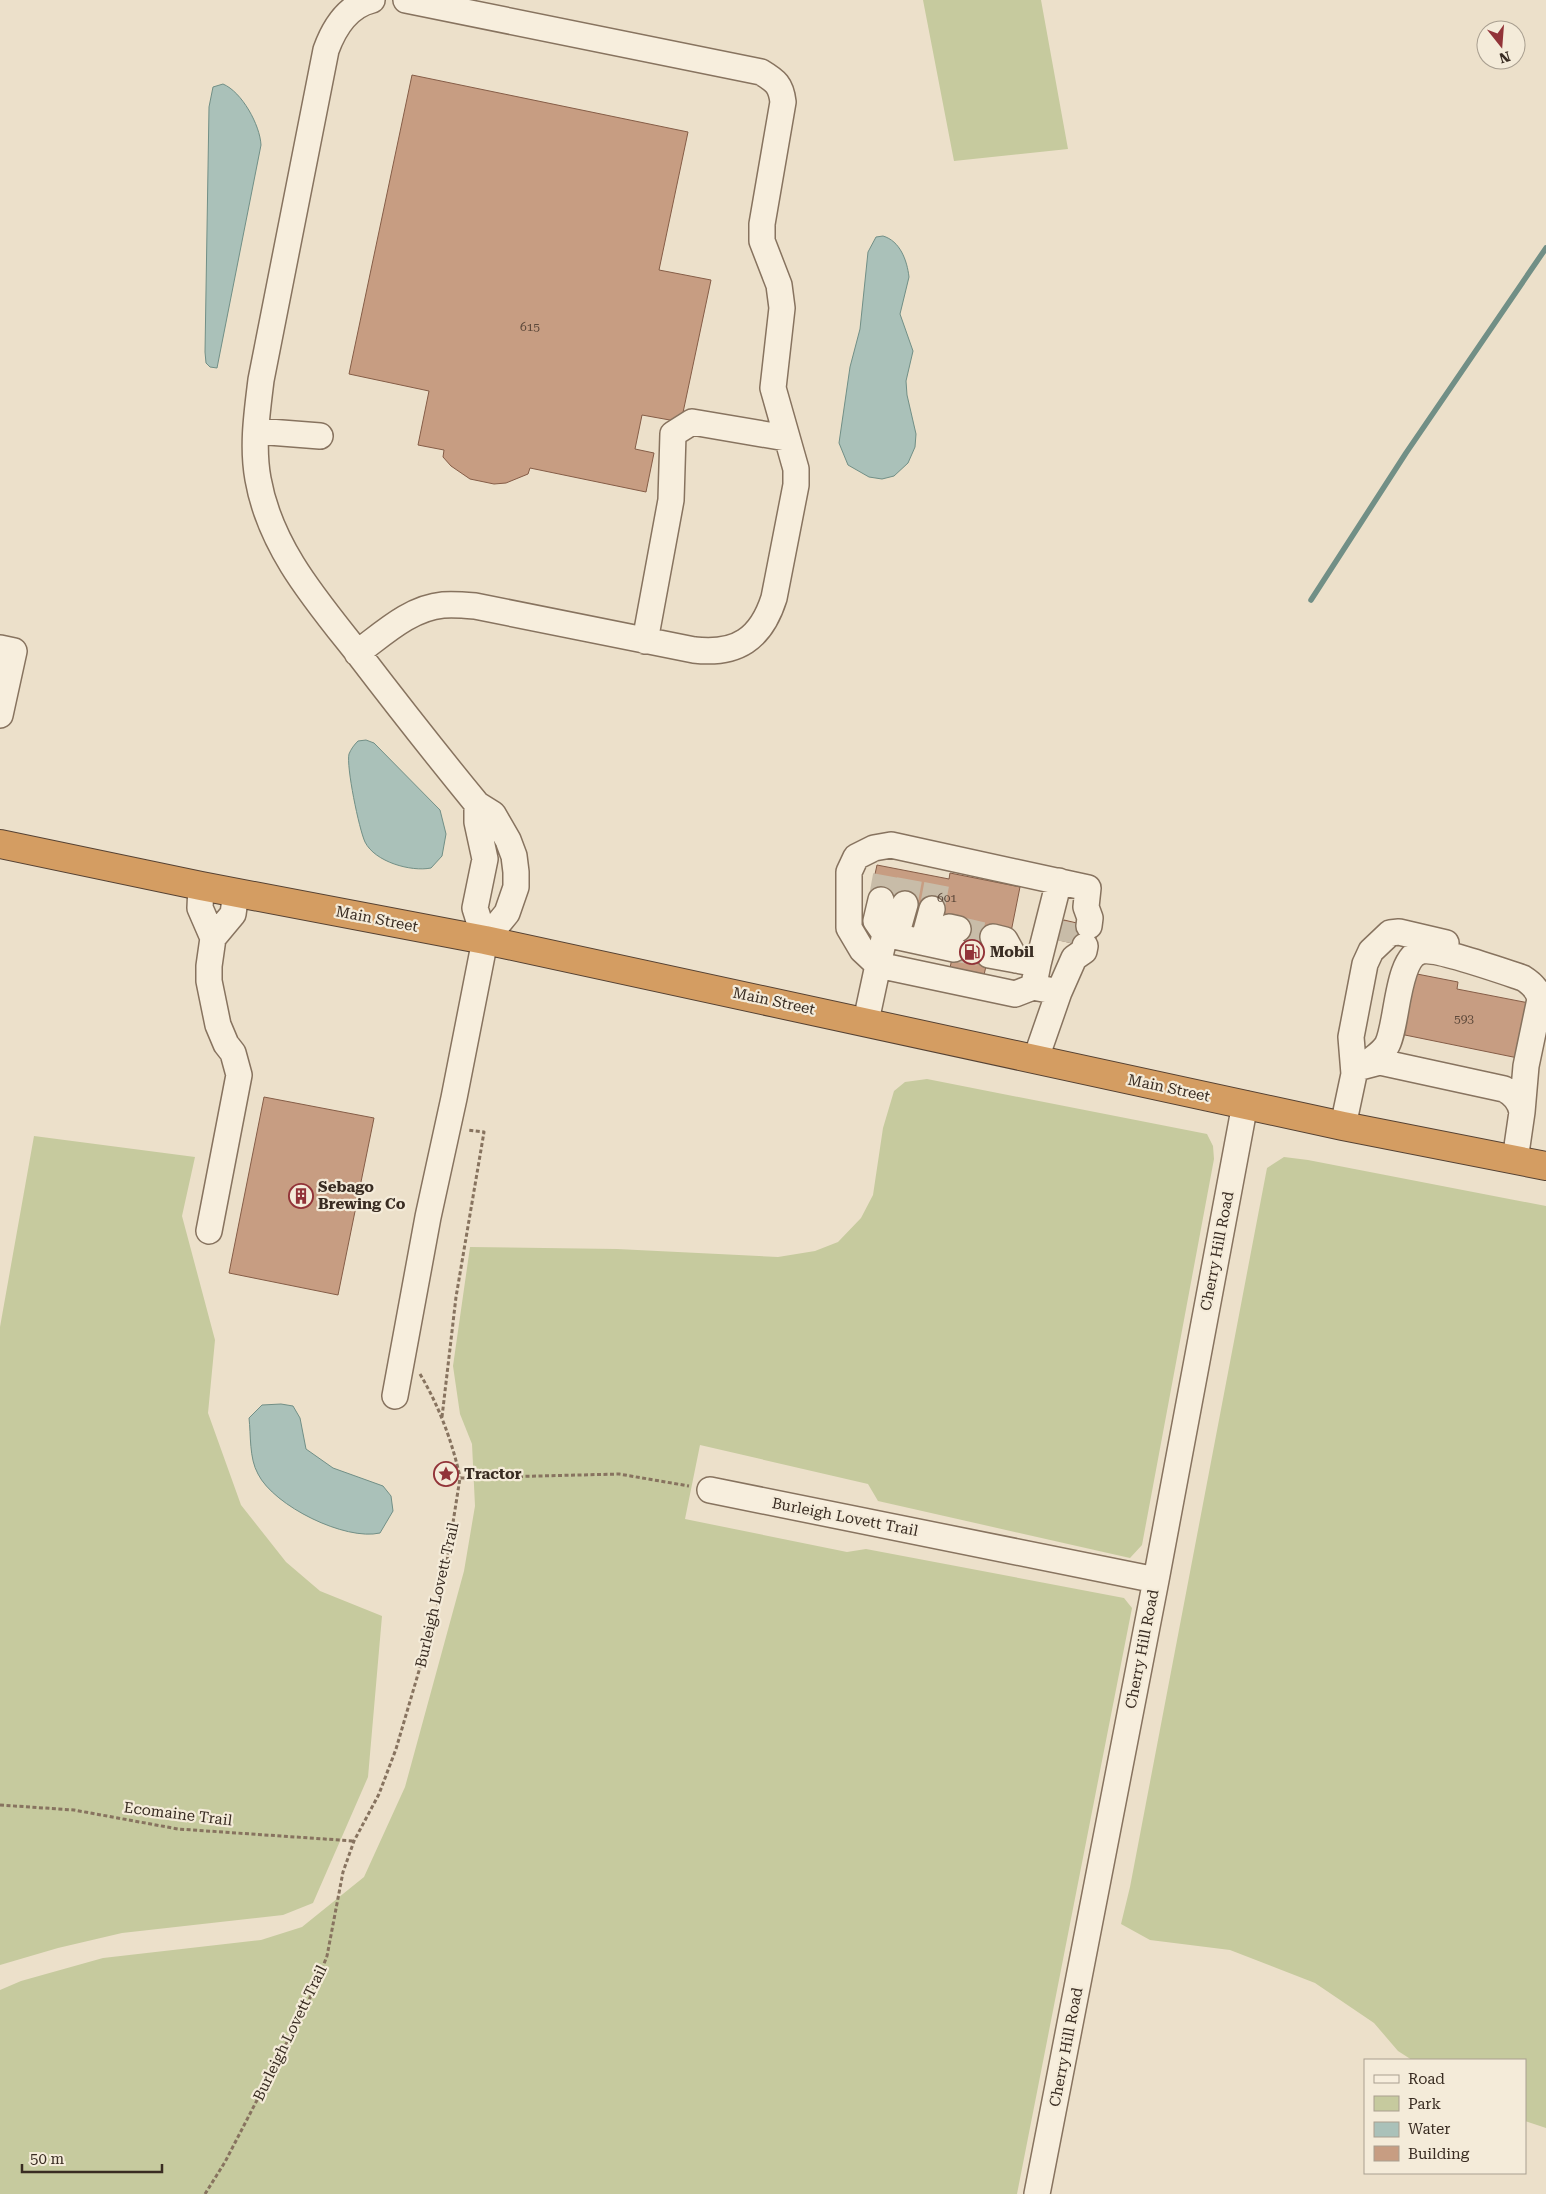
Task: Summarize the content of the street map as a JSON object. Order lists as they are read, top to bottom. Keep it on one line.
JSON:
{"streets":{"highway":["Main Street"],"street":["Cherry Hill Road","Burleigh Lovett Trail"],"path":["Ecomaine Trail"]},"crossings":[["Main Street","Cherry Hill Road"],["Cherry Hill Road","Burleigh Lovett Trail"],["Burleigh Lovett Trail","Ecomaine Trail"]],"places":{"fuel station":["Mobil"],"building":["Sebago Brewing Co"],"place":["Tractor"]},"house_numbers":["615","601","593"],"legend":["Road","Park","Water","Building"],"scale_bar":"50 m","north":"bottom"}
